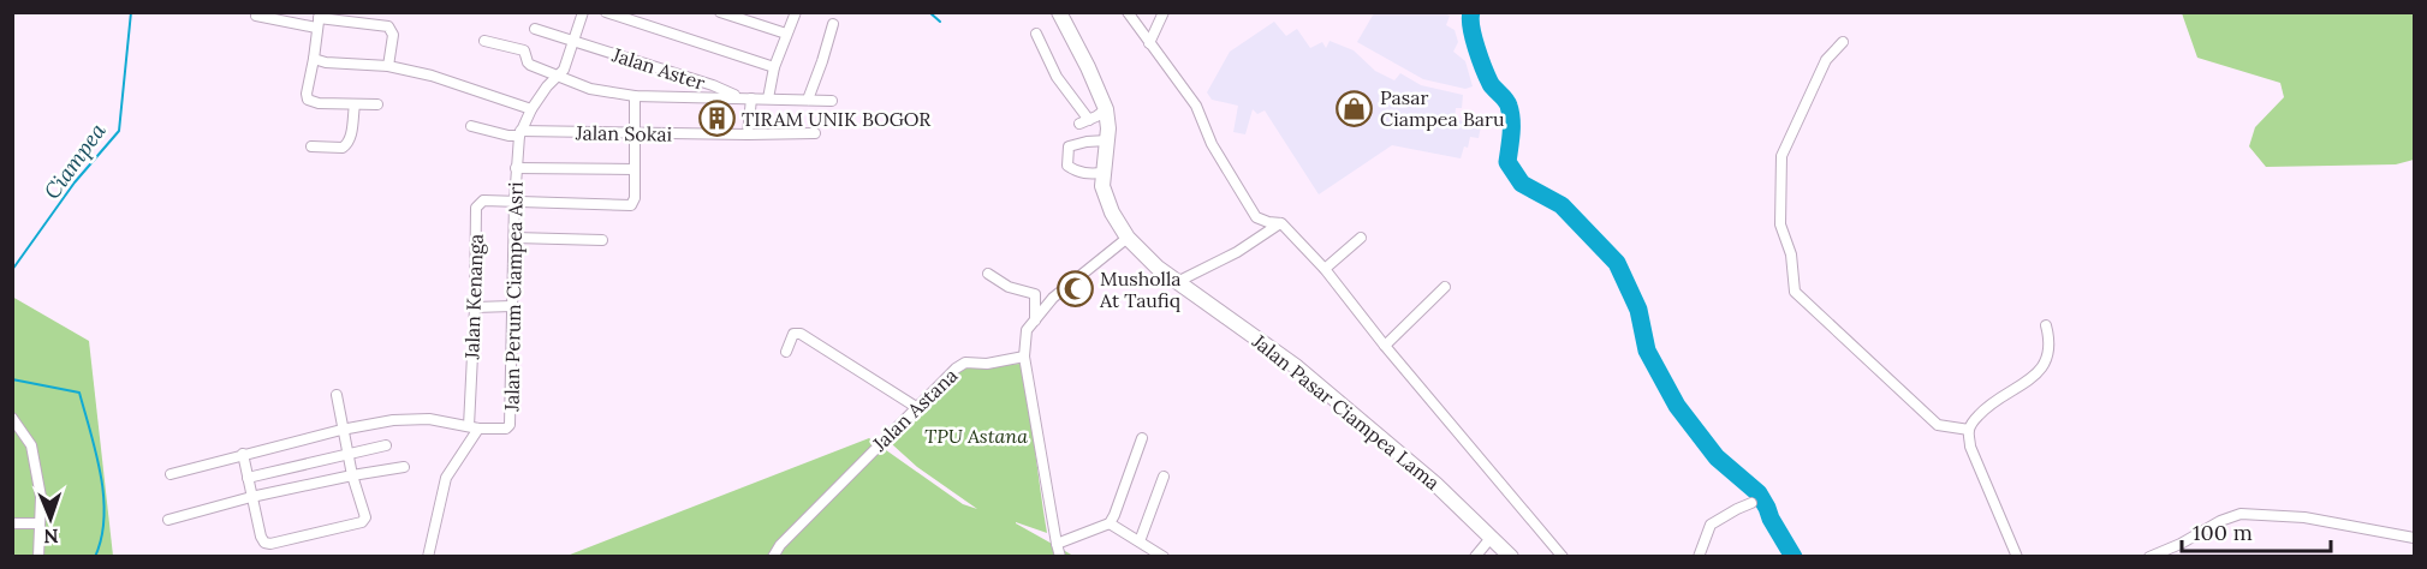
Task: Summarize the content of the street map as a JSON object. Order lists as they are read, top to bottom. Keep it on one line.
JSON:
{"streets":{"main road":["Jalan Pasar Ciampea Lama"],"street":["Jalan Aster","Jalan Sokai","Jalan Kenanga","Jalan Perum Ciampea Asri","Jalan Astana"]},"crossings":[["Jalan Aster","Jalan Perum Ciampea Asri"],["Jalan Sokai","Jalan Perum Ciampea Asri"],["Jalan Kenanga","Jalan Perum Ciampea Asri"]],"water":["Ciampea"],"parks":["TPU Astana"],"places":{"shop":["Pasar Ciampea Baru"],"building":["TIRAM UNIK BOGOR"],"mosque":["Musholla At Taufiq"]},"scale_bar":"100 m","north":"bottom"}
